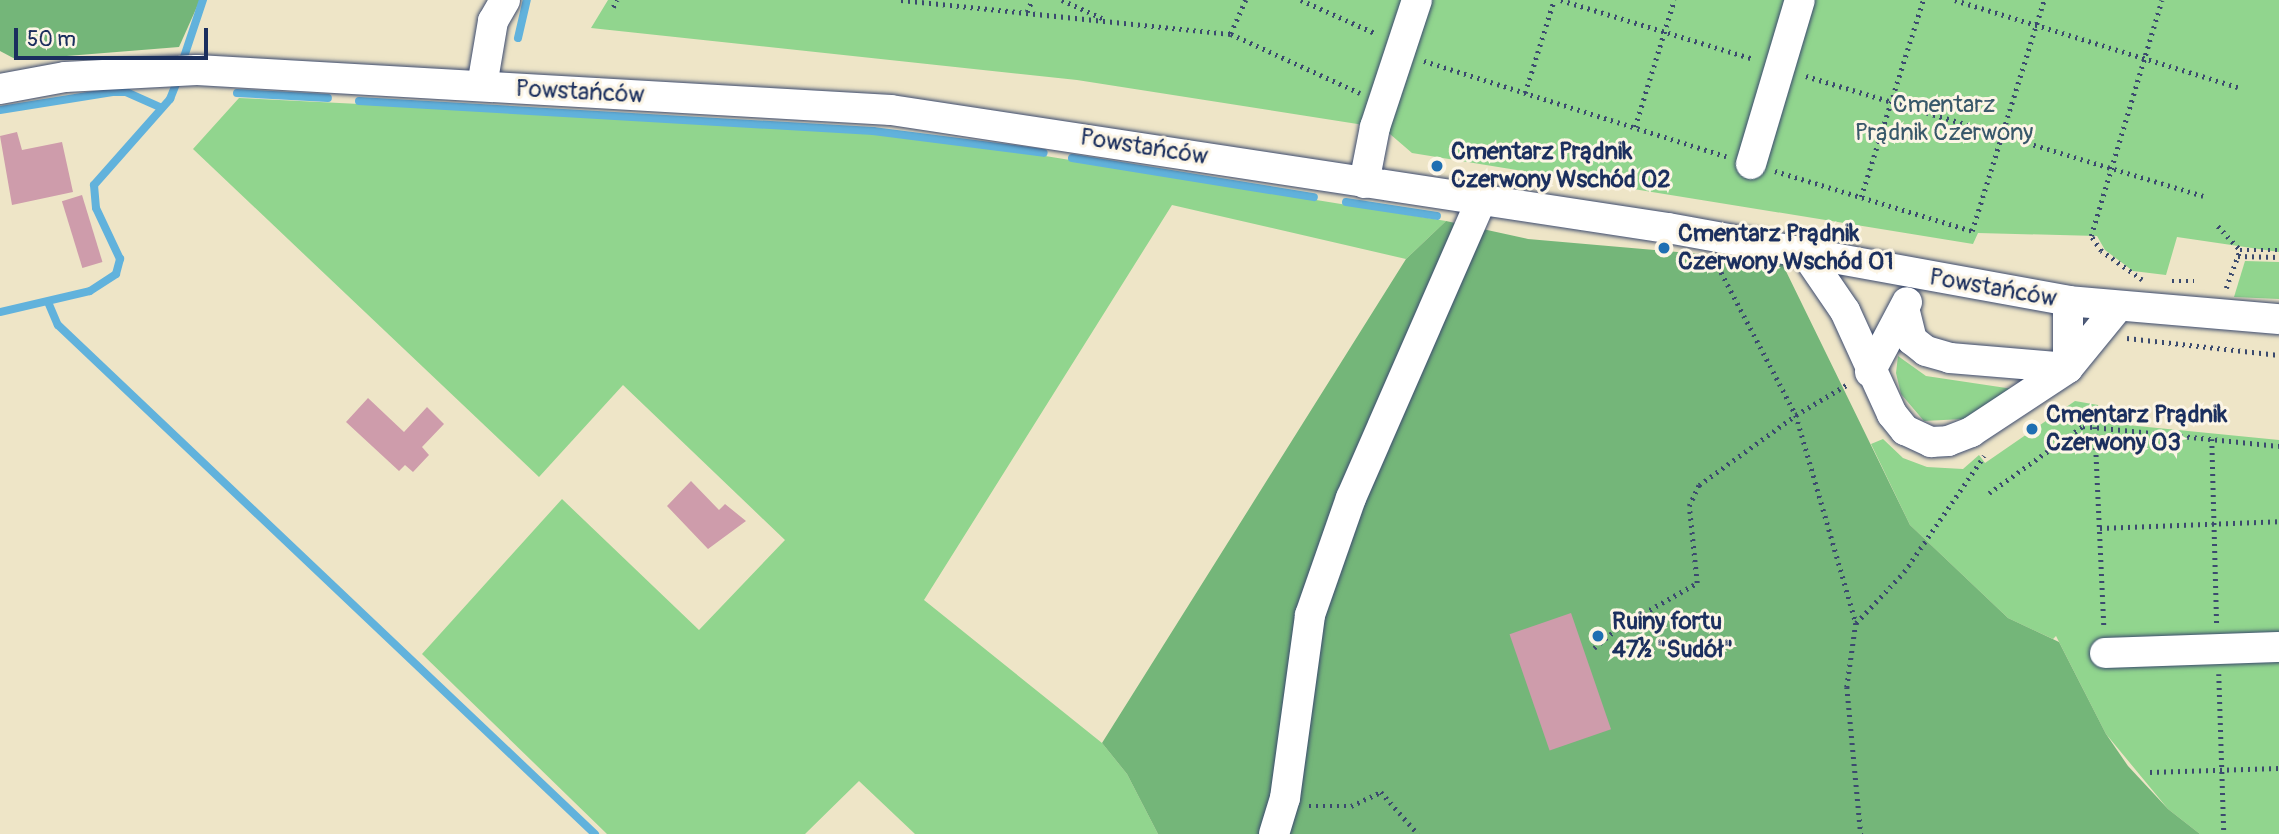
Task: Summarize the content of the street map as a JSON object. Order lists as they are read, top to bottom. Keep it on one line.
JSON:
{"streets":{"street":["Powstańców"]},"parks":["Cmentarz Prądnik Czerwony"],"places":["Cmentarz Prądnik Czerwony Wschód 02","Cmentarz Prądnik Czerwony Wschód 01","Cmentarz Prądnik Czerwony 03","Ruiny fortu 47½ \"Sudół\""],"scale_bar":"50 m"}
